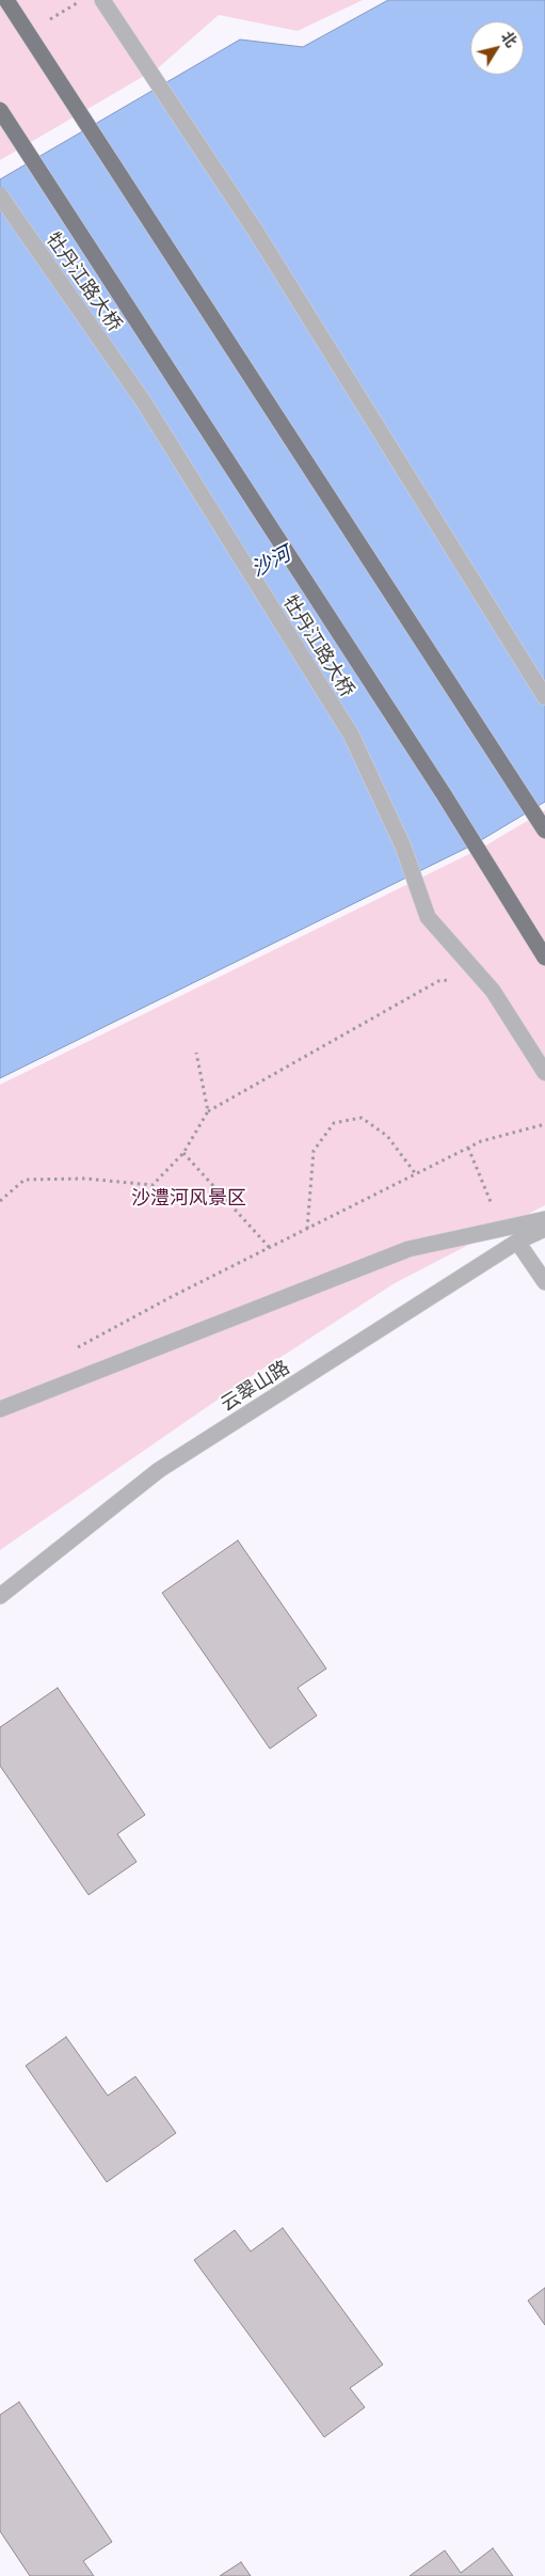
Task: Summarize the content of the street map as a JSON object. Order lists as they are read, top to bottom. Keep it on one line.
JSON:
{"streets":{"main road":["牡丹江路大桥"],"street":["云翠山路"]},"water":["沙河"],"parks":["沙澧河风景区"],"north":"top right"}
